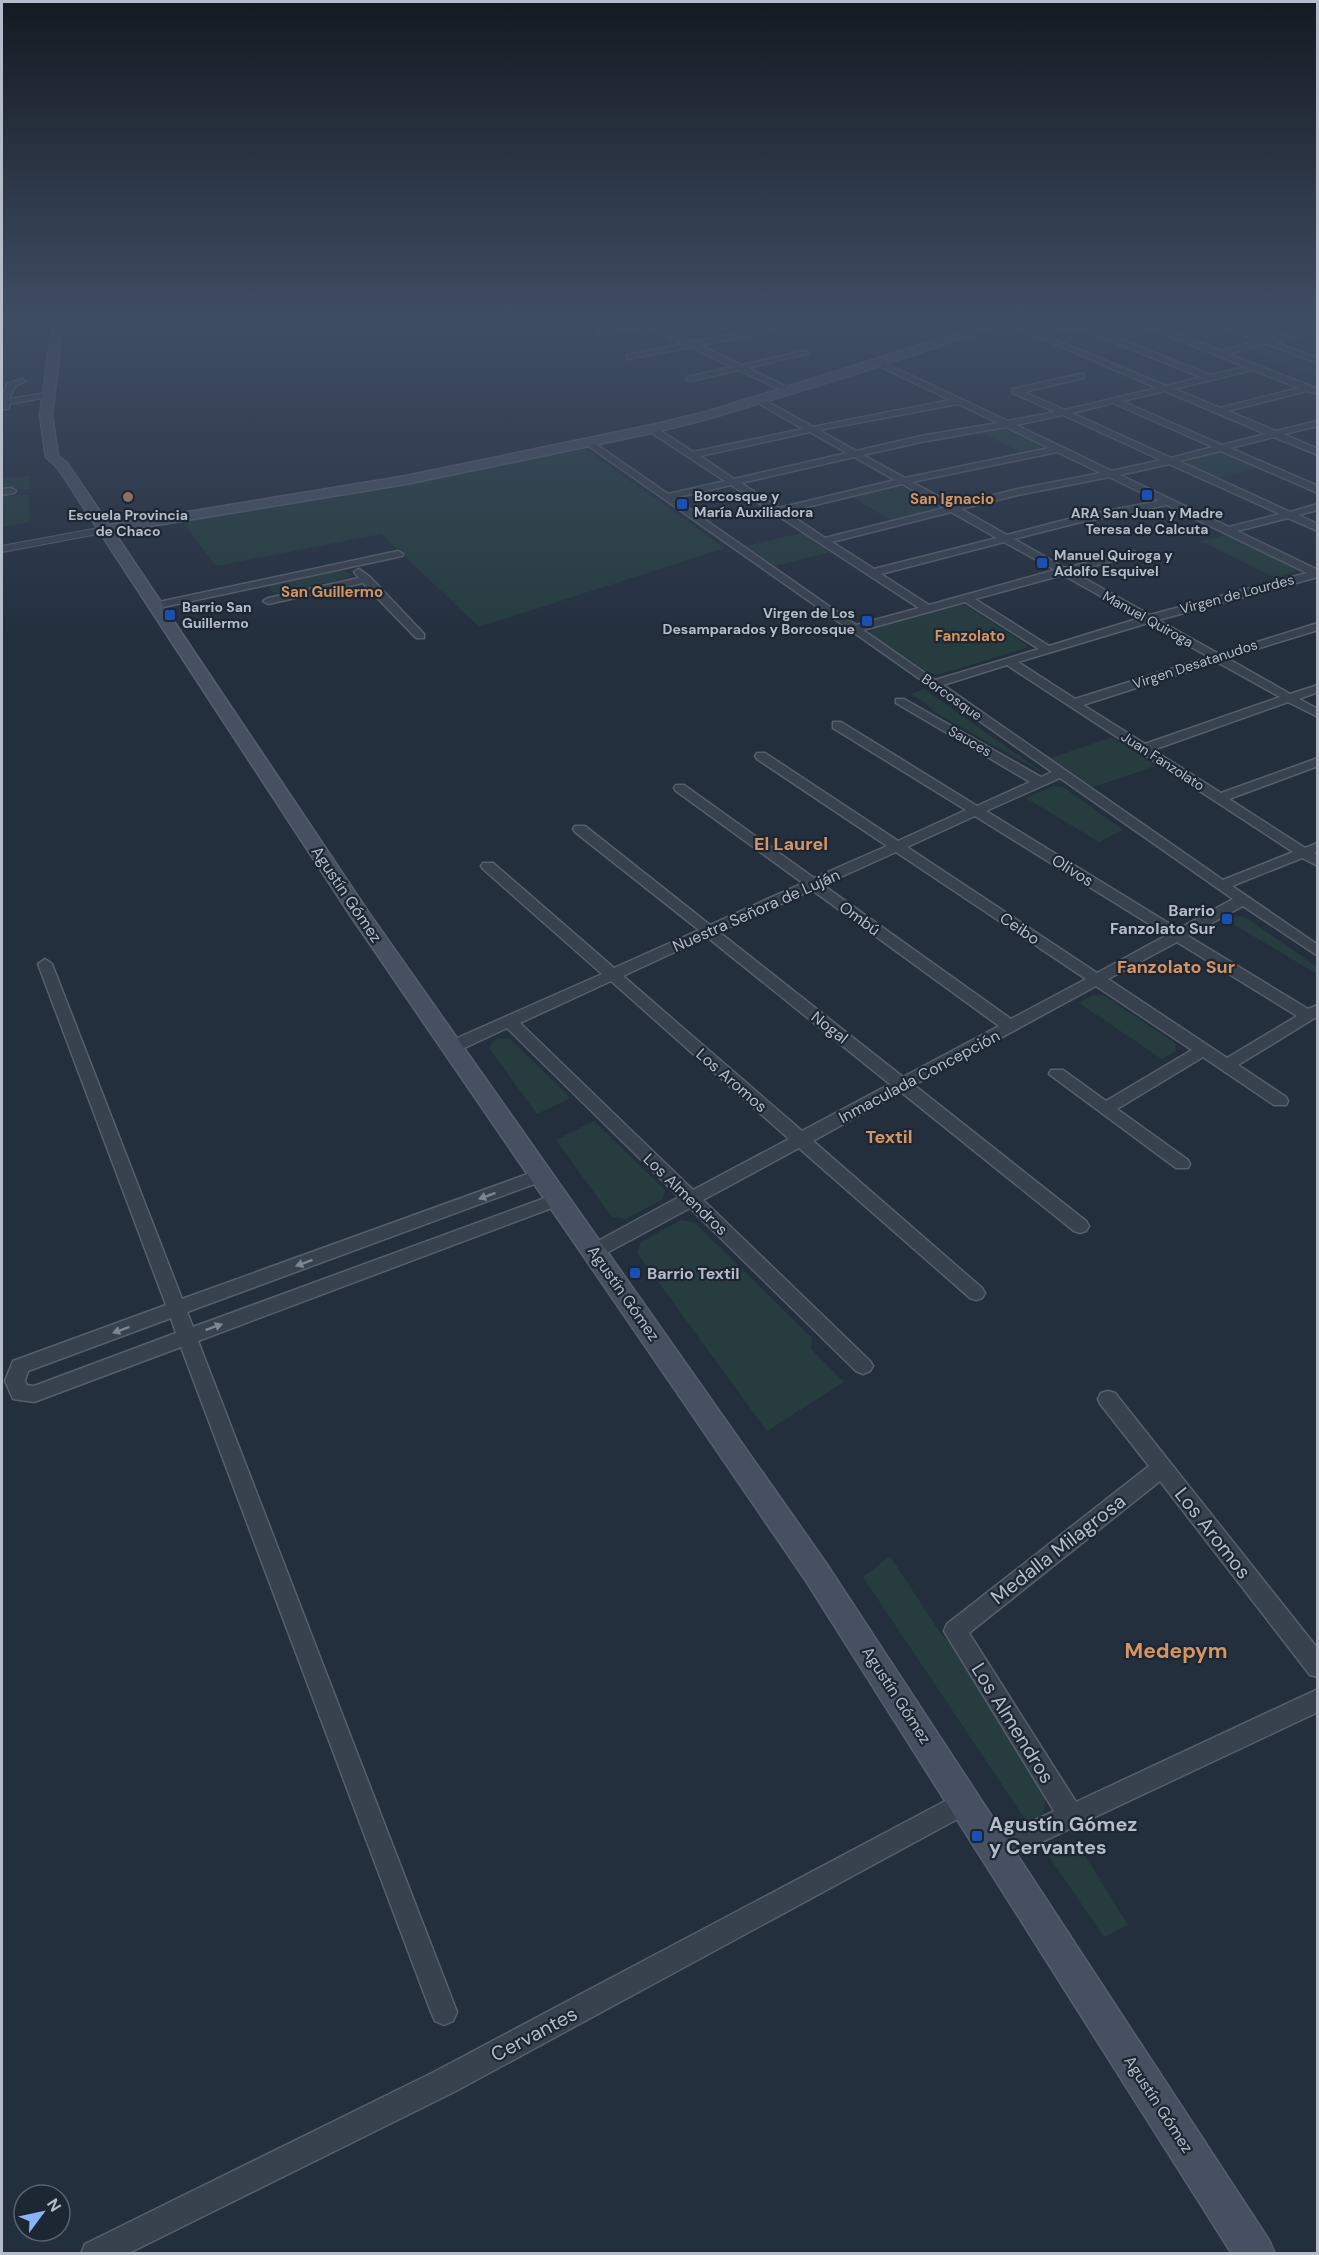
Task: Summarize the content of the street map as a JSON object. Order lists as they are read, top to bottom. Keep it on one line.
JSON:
{"streets":{"main road":["Agustín Gómez"],"street":["Virgen de Lourdes","Manuel Quiroga","Virgen Desatanudos","Borcosque","Sauces","Juan Fanzolato","Olivos","Nuestra Señora de Luján","Ombú","Ceibo","Nogal","Inmaculada Concepción","Los Aromos","Los Almendros","Medalla Milagrosa","Cervantes"]},"crossings":[["Virgen de Lourdes","Manuel Quiroga"],["Virgen de Lourdes","Borcosque"],["Virgen de Lourdes","Juan Fanzolato"],["Manuel Quiroga","Virgen Desatanudos"],["Virgen Desatanudos","Juan Fanzolato"],["Borcosque","Nuestra Señora de Luján"],["Borcosque","Inmaculada Concepción"],["Sauces","Nuestra Señora de Luján"],["Olivos","Nuestra Señora de Luján"],["Olivos","Inmaculada Concepción"],["Agustín Gómez","Nuestra Señora de Luján"],["Agustín Gómez","Inmaculada Concepción"],["Agustín Gómez","Cervantes"],["Nuestra Señora de Luján","Ombú"],["Nuestra Señora de Luján","Ceibo"],["Nuestra Señora de Luján","Nogal"],["Nuestra Señora de Luján","Los Aromos"],["Nuestra Señora de Luján","Los Almendros"],["Ombú","Inmaculada Concepción"],["Ceibo","Inmaculada Concepción"],["Nogal","Inmaculada Concepción"],["Inmaculada Concepción","Los Aromos"],["Inmaculada Concepción","Los Almendros"],["Los Aromos","Medalla Milagrosa"],["Los Almendros","Medalla Milagrosa"]],"districts":["San Ignacio","San Guillermo","Fanzolato","El Laurel","Fanzolato Sur","Textil","Medepym"],"places":{"transit":["ARA San Juan y Madre Teresa de Calcuta","Borcosque y María Auxiliadora","Manuel Quiroga y Adolfo Esquivel","Barrio San Guillermo","Virgen de Los Desamparados y Borcosque","Barrio Fanzolato Sur","Barrio Textil","Agustín Gómez y Cervantes"],"other":["Escuela Provincia de Chaco"]},"north":"top right"}
